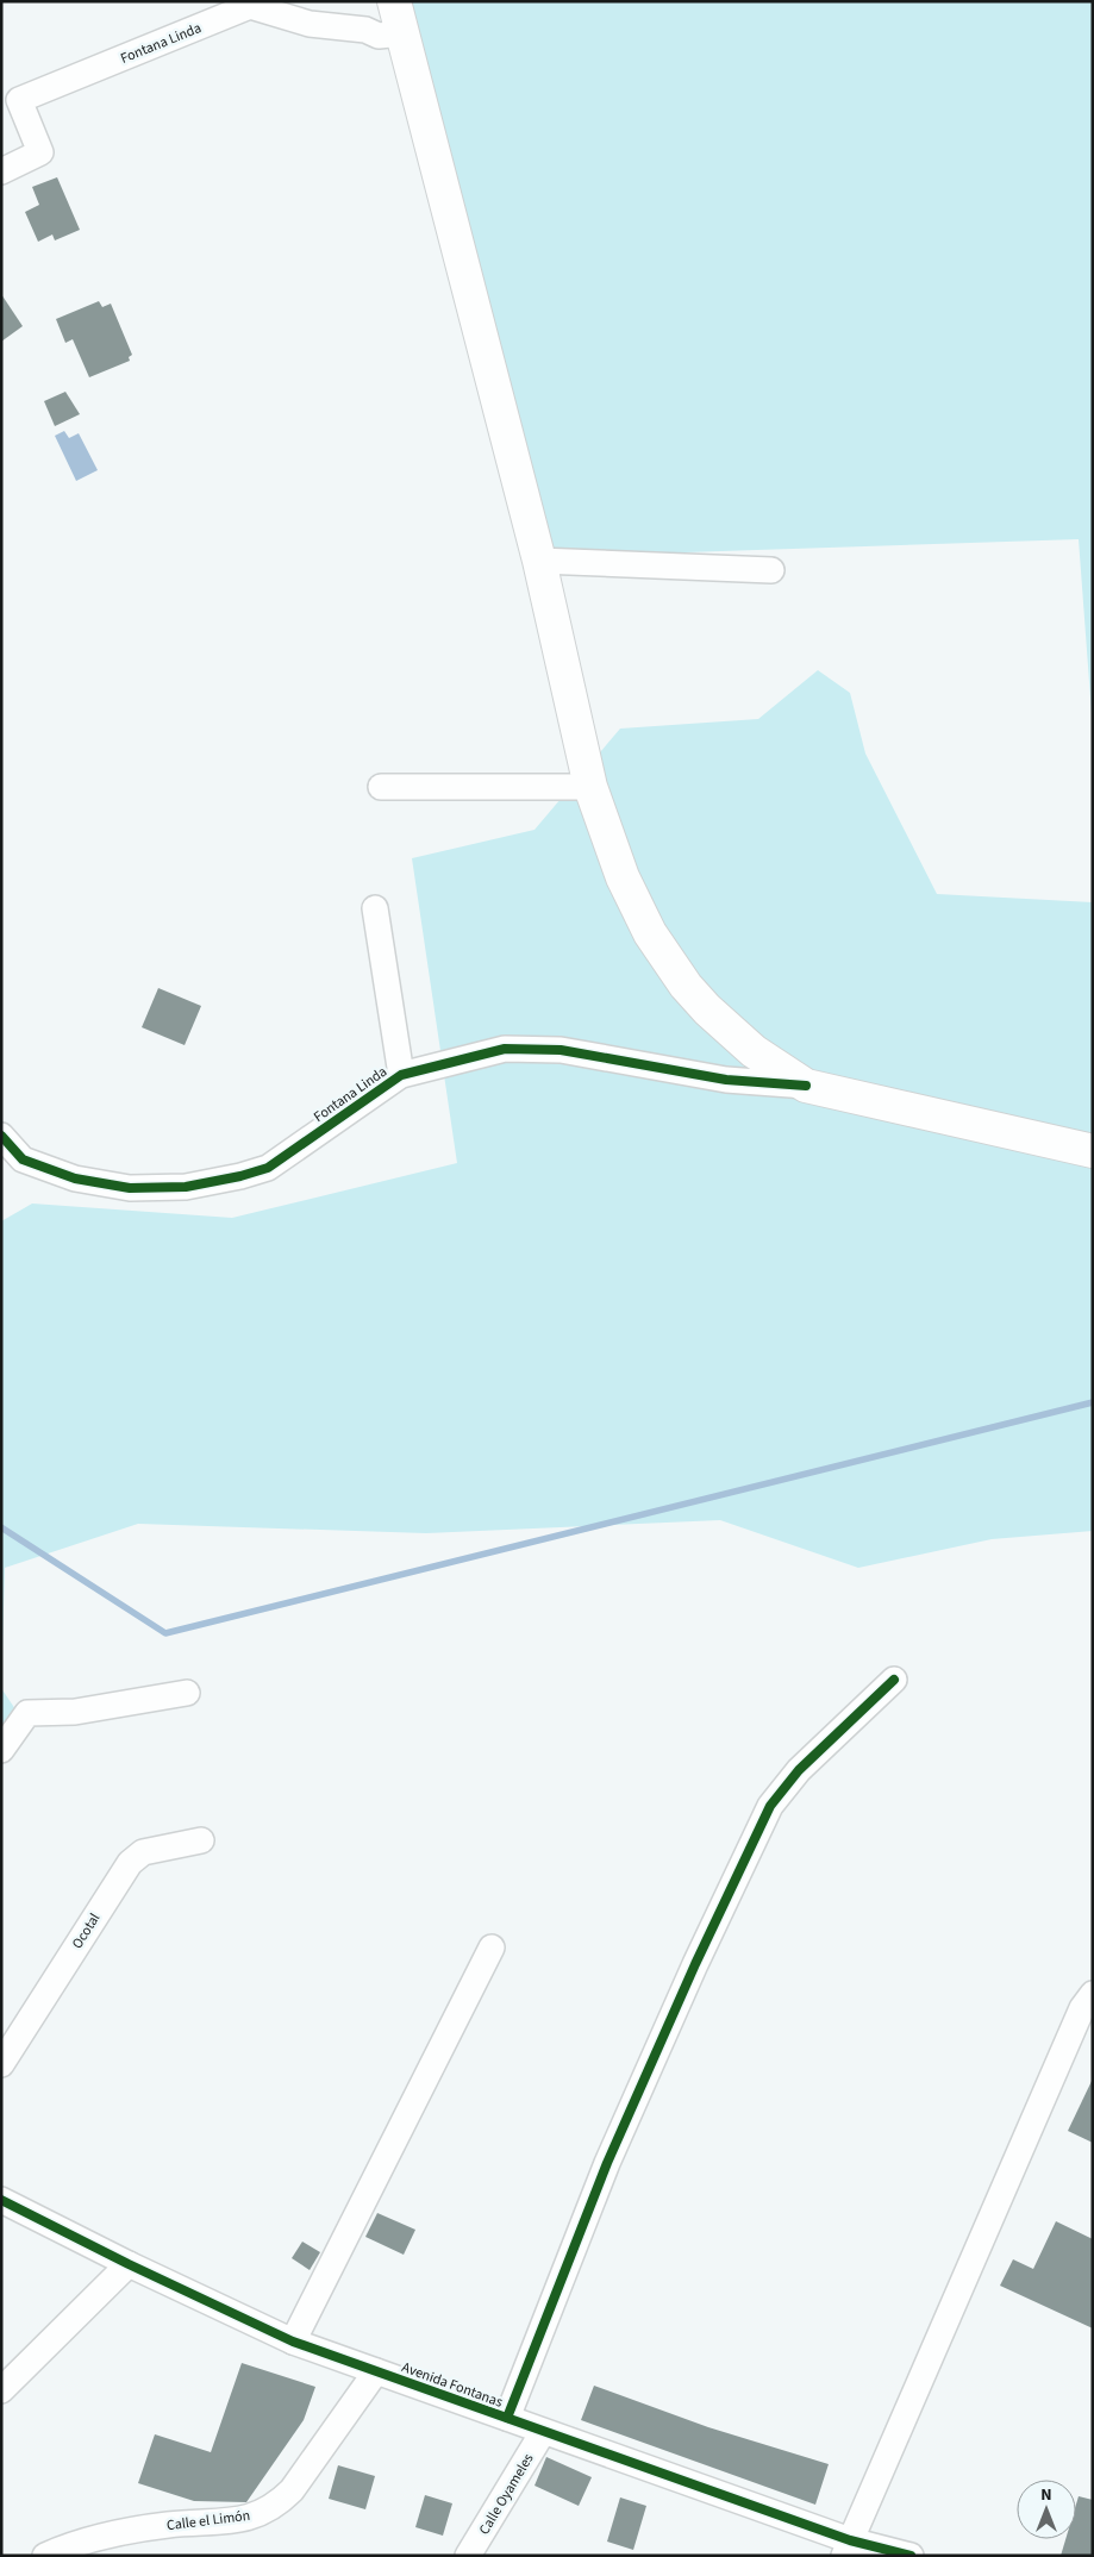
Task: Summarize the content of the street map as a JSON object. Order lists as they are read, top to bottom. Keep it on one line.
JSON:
{"streets":{"street":["Fontana Linda","Ocotal","Avenida Fontanas","Calle Oyameles","Calle el Limón"]},"crossings":[["Avenida Fontanas","Calle Oyameles"],["Avenida Fontanas","Calle el Limón"]],"north":"top"}
